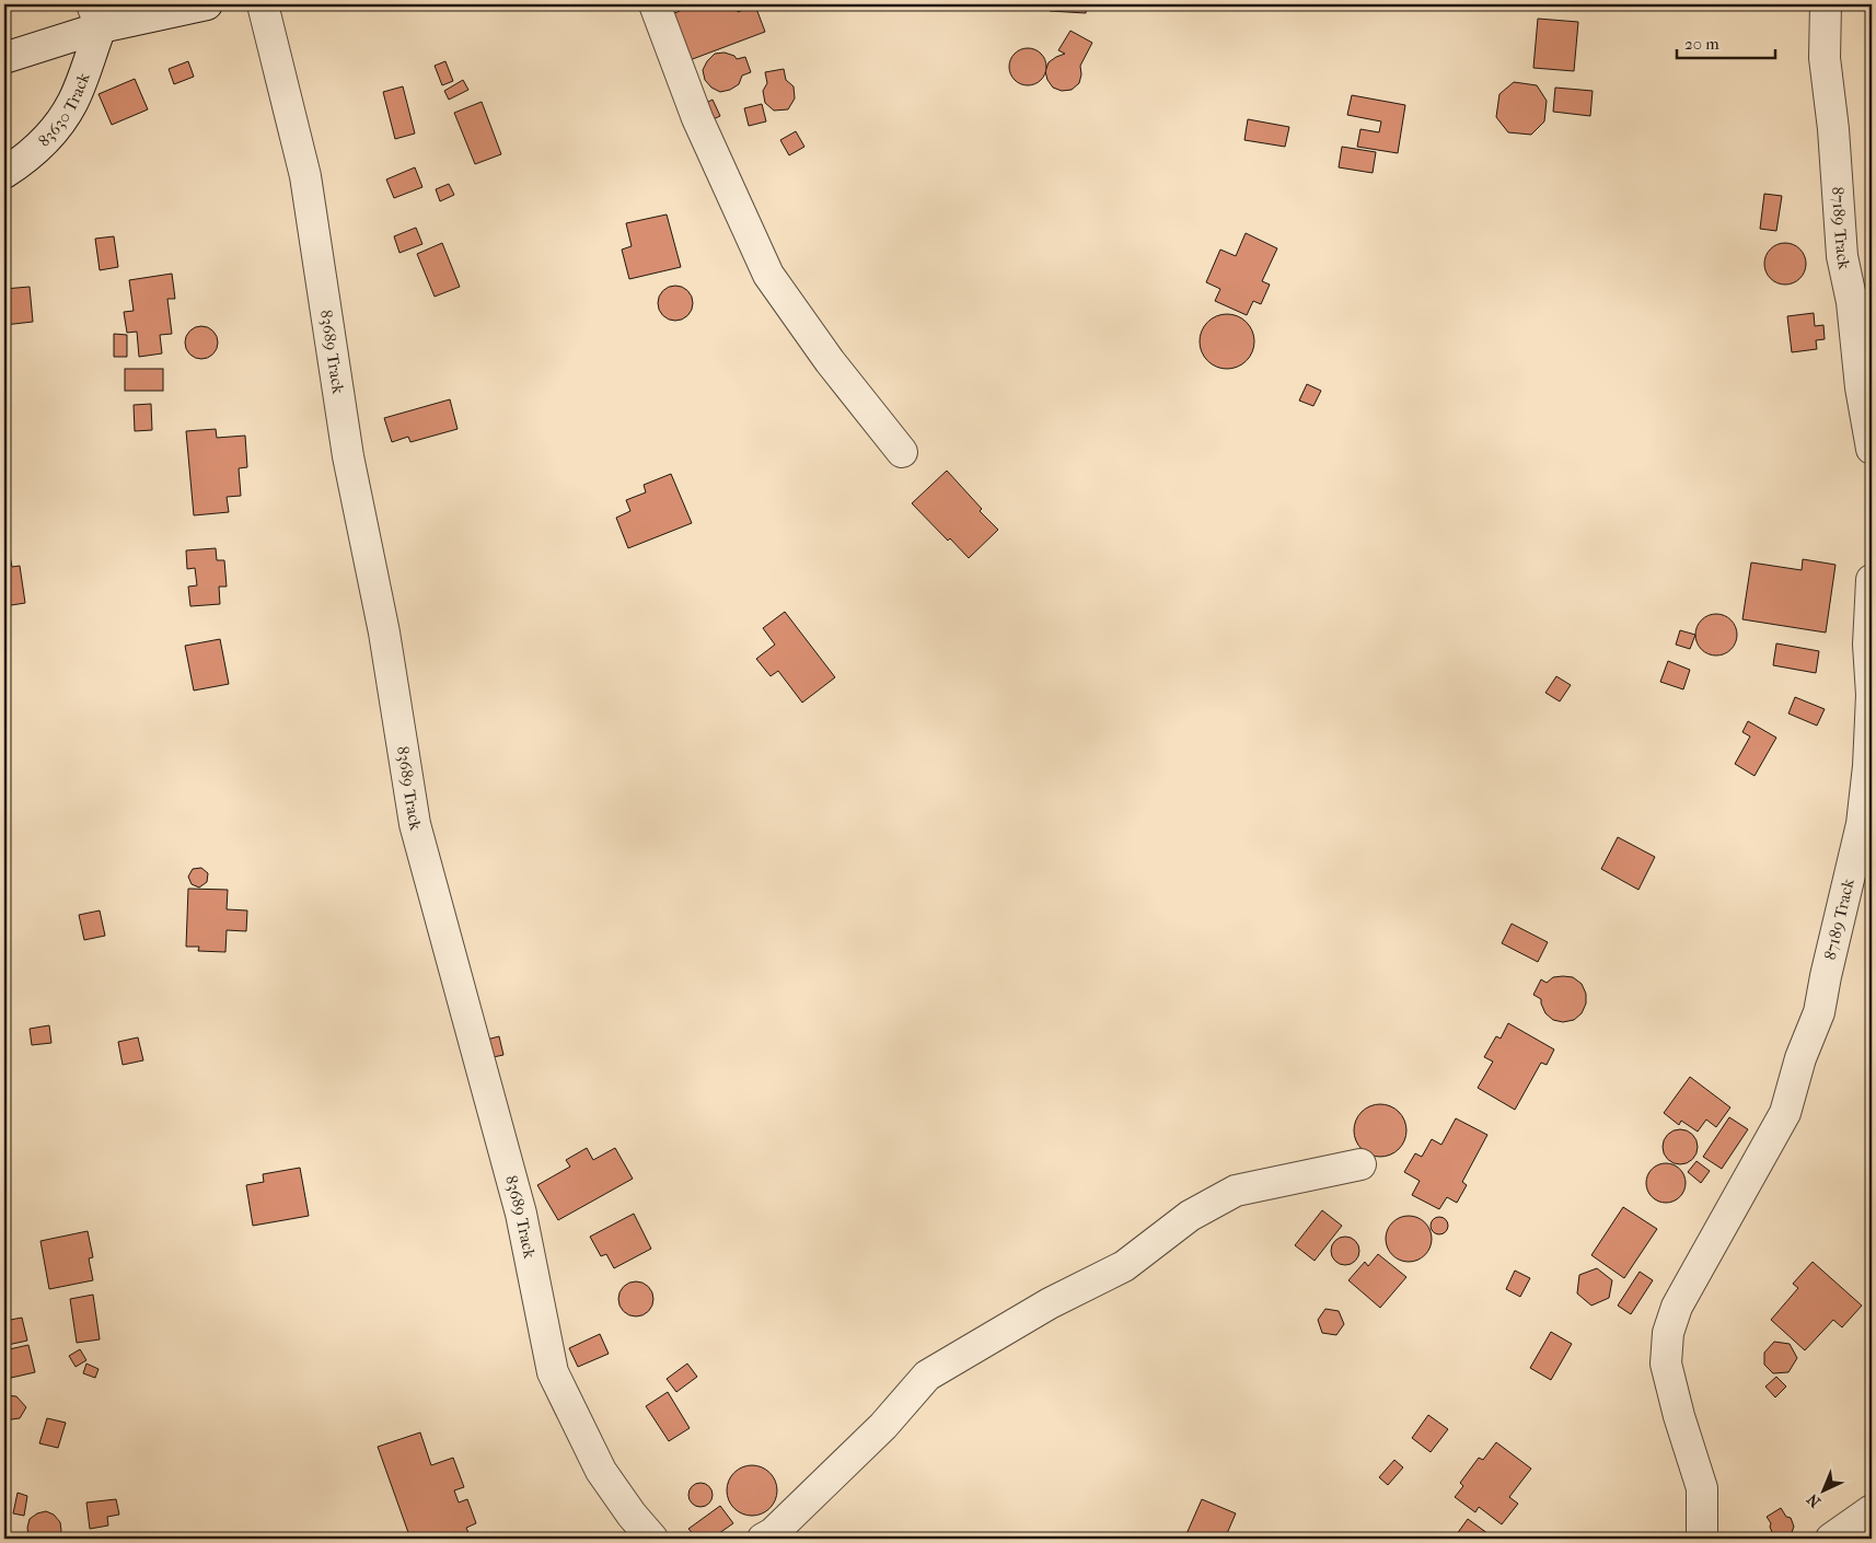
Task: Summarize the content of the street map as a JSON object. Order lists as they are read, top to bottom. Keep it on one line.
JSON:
{"streets":{"street":["83630 Track","87189 Track","83689 Track"]},"scale_bar":"20 m","north":"bottom left"}
